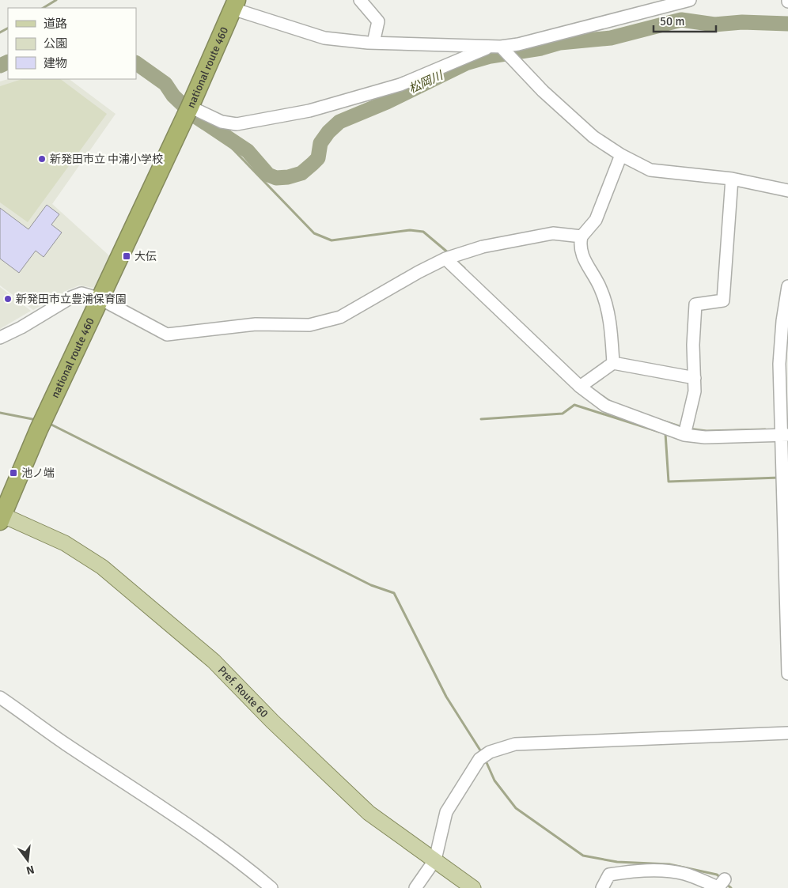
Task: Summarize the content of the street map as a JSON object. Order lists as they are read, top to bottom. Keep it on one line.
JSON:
{"streets":{"highway":["national route 460"],"main road":["Pref. Route 60"]},"crossings":[["national route 460","Pref. Route 60"]],"water":["松岡川"],"places":{"other":["新発田市立 中浦小学校","新発田市立豊浦保育園"],"transit":["大伝","池ノ端"]},"legend":["道路","公園","建物"],"scale_bar":"50 m","north":"bottom"}
